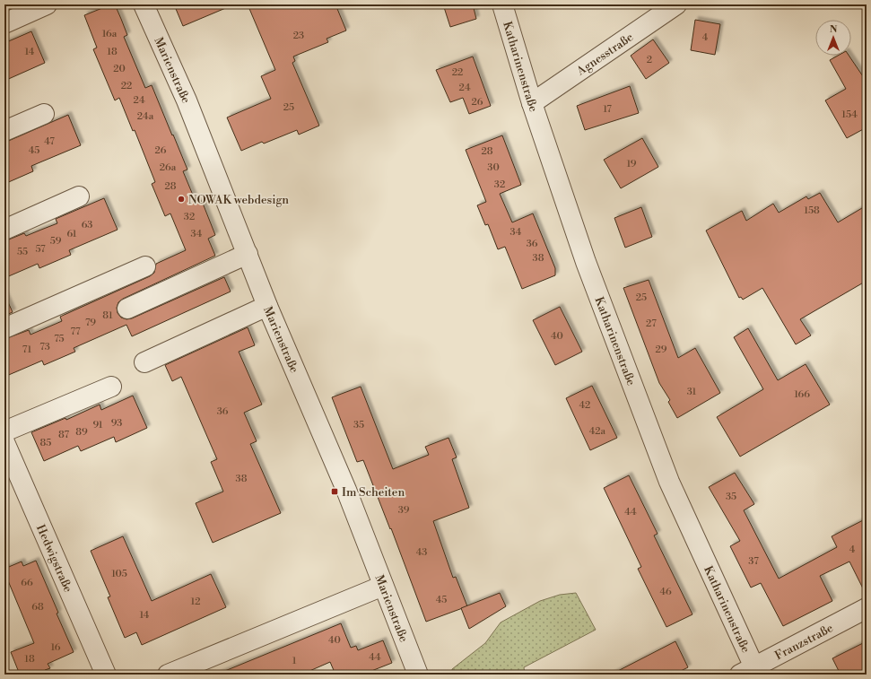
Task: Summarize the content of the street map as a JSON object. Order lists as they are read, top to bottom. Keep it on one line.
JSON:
{"streets":{"street":["Agnesstraße","Katharinenstraße","Marienstraße","Hedwigstraße","Franzstraße"]},"crossings":[["Agnesstraße","Katharinenstraße"],["Katharinenstraße","Franzstraße"]],"places":{"other":["NOWAK webdesign"],"transit":["Im Scheiten"]},"house_numbers":["16a","23","4","14","18","2","20","22","22","24","24","26","25","17","154","24a","47","45","26","28","19","26a","30","32","28","158","32","63","34","61","34","59","36","57","55","38","25","81","79","27","77","40","75","73","71","29","31","166","42","36","93","91","35","42a","89","87","85","38","35","39","44","4","43","37","105","66","46","45","12","68","14","40","16","44","18","1"],"north":"top"}
